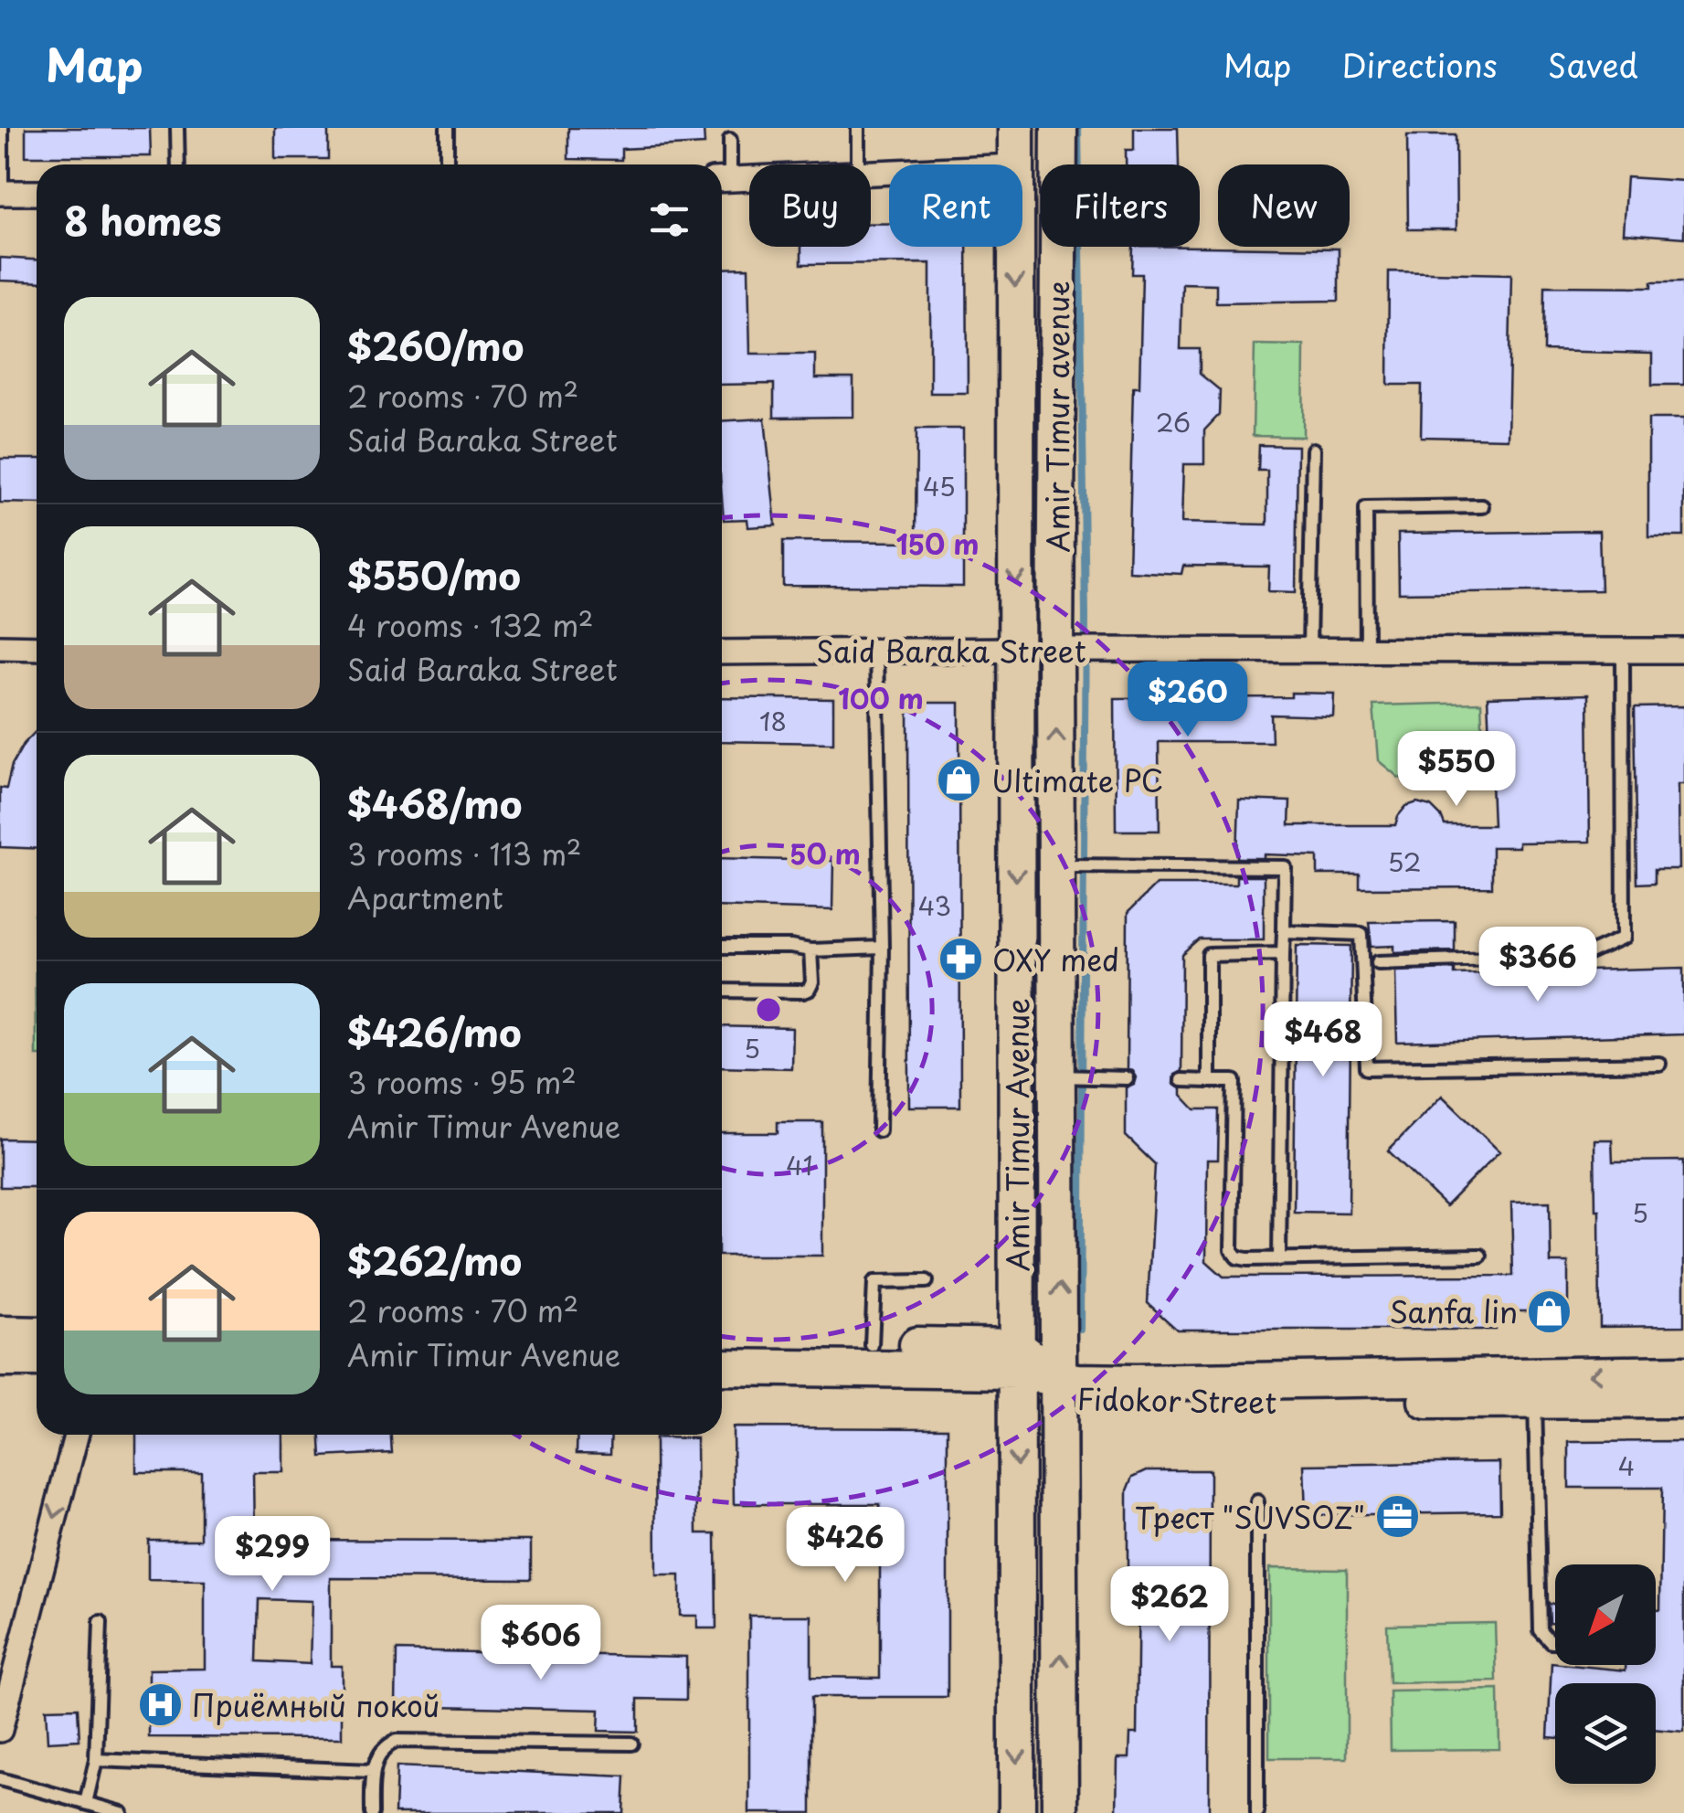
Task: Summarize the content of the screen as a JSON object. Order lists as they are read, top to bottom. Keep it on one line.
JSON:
{"streets":{"main road":["Amir Timur avenue","Said Baraka Street","Amir Timur Avenue","Fidokor Street"]},"crossings":[["Amir Timur avenue","Said Baraka Street"],["Amir Timur avenue","Amir Timur Avenue"],["Said Baraka Street","Amir Timur Avenue"],["Amir Timur Avenue","Fidokor Street"]],"places":{"shop":["Ultimate PC","Sanfa lin"],"pharmacy":["OXY med"],"office":["Трест \"SUVSOZ\""],"hospital":["Приёмный покой"]},"house_numbers":["26","45","18","52","43","5","41","5","4"],"north":"bottom left","page":{"header":"Map","nav":["Map","Directions","Saved"],"chip":["Buy","Rent","Filters","New"],"heading":"8 homes","list":[{"name":"$260/mo","note":"2 rooms · 70 m² · Said Baraka Street"},{"name":"$550/mo","note":"4 rooms · 132 m² · Said Baraka Street"},{"name":"$468/mo","note":"3 rooms · 113 m² · Apartment"},{"name":"$426/mo","note":"3 rooms · 95 m² · Amir Timur Avenue"},{"name":"$262/mo","note":"2 rooms · 70 m² · Amir Timur Avenue"}],"price":["$260","$550","$366","$468","$426","$299","$262","$606"]},"rings":["150 m","100 m","50 m"]}
